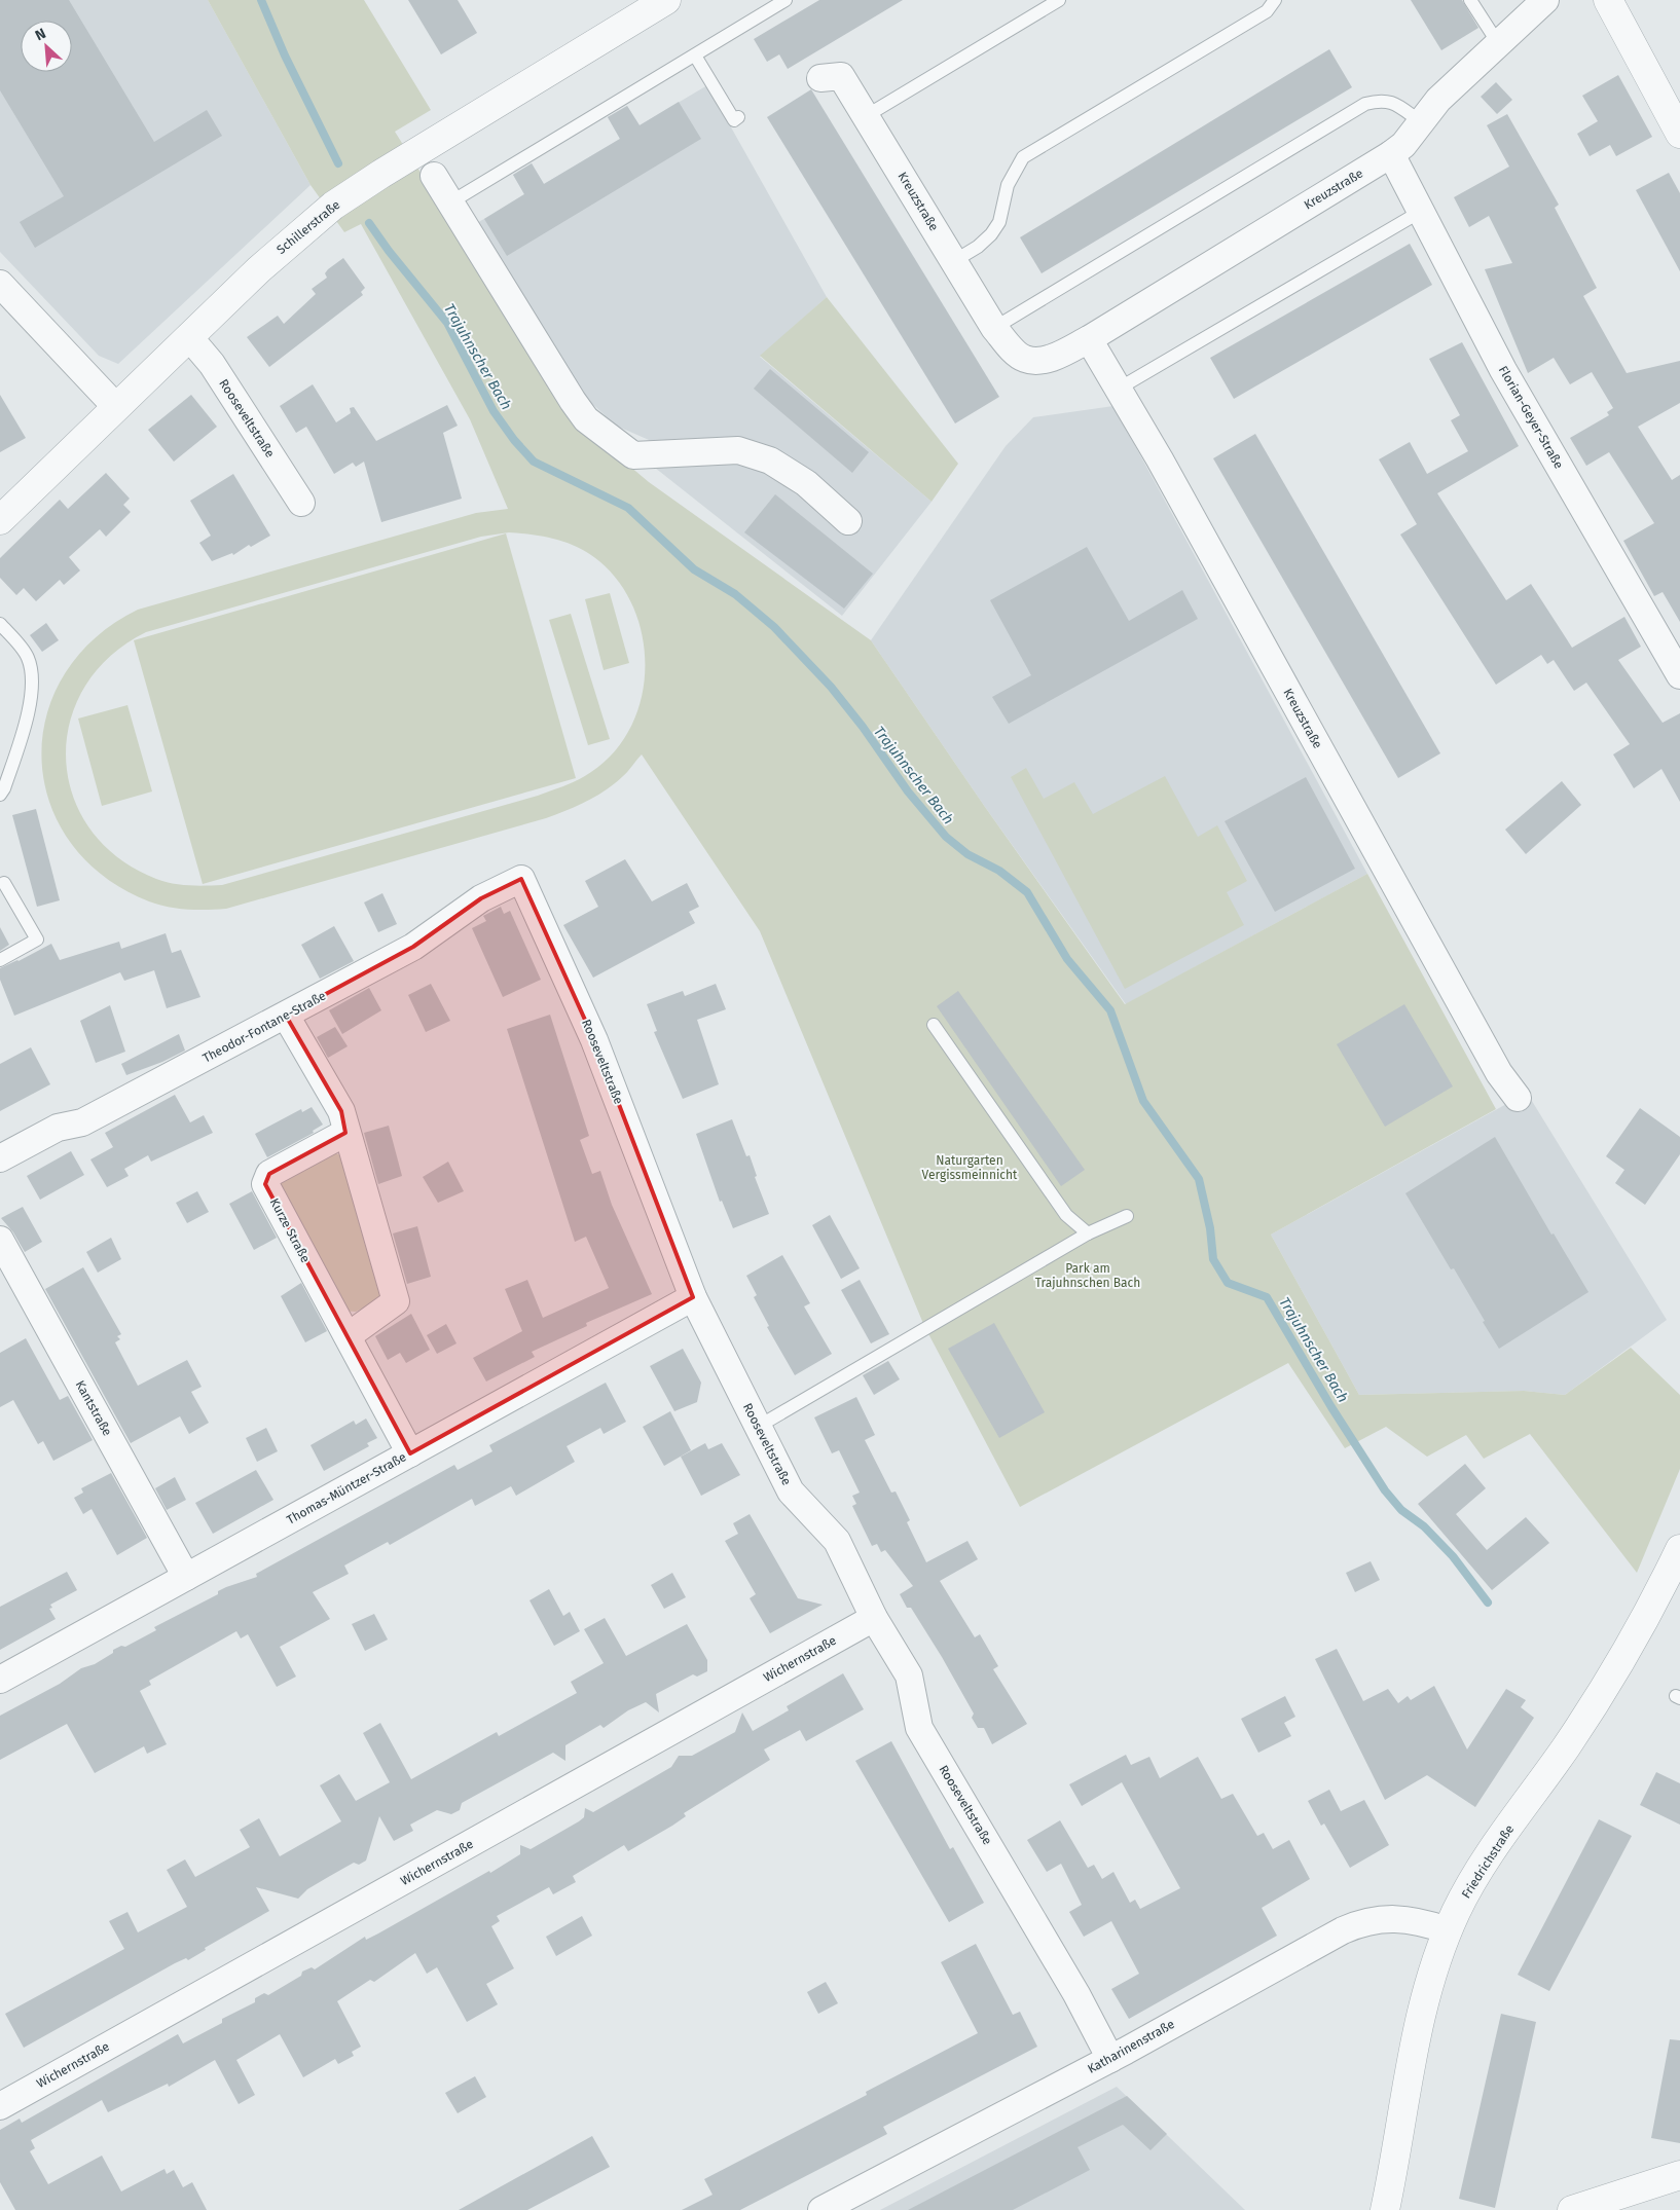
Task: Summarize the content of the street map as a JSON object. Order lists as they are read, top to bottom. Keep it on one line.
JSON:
{"streets":{"street":["Kreuzstraße","Schillerstraße","Florian-Geyer-Straße","Rooseveltstraße","Theodor-Fontane-Straße","Kurze Straße","Kantstraße","Thomas-Müntzer-Straße","Wichernstraße","Friedrichstraße","Katharinenstraße"]},"crossings":[["Kreuzstraße","Florian-Geyer-Straße"],["Schillerstraße","Rooseveltstraße"],["Rooseveltstraße","Theodor-Fontane-Straße"],["Rooseveltstraße","Thomas-Müntzer-Straße"],["Rooseveltstraße","Wichernstraße"],["Rooseveltstraße","Katharinenstraße"],["Kurze Straße","Thomas-Müntzer-Straße"],["Kantstraße","Thomas-Müntzer-Straße"],["Friedrichstraße","Katharinenstraße"]],"water":["Trajuhnscher Bach"],"parks":["Naturgarten Vergissmeinnicht","Park am Trajuhnschen Bach"],"north":"top left"}
